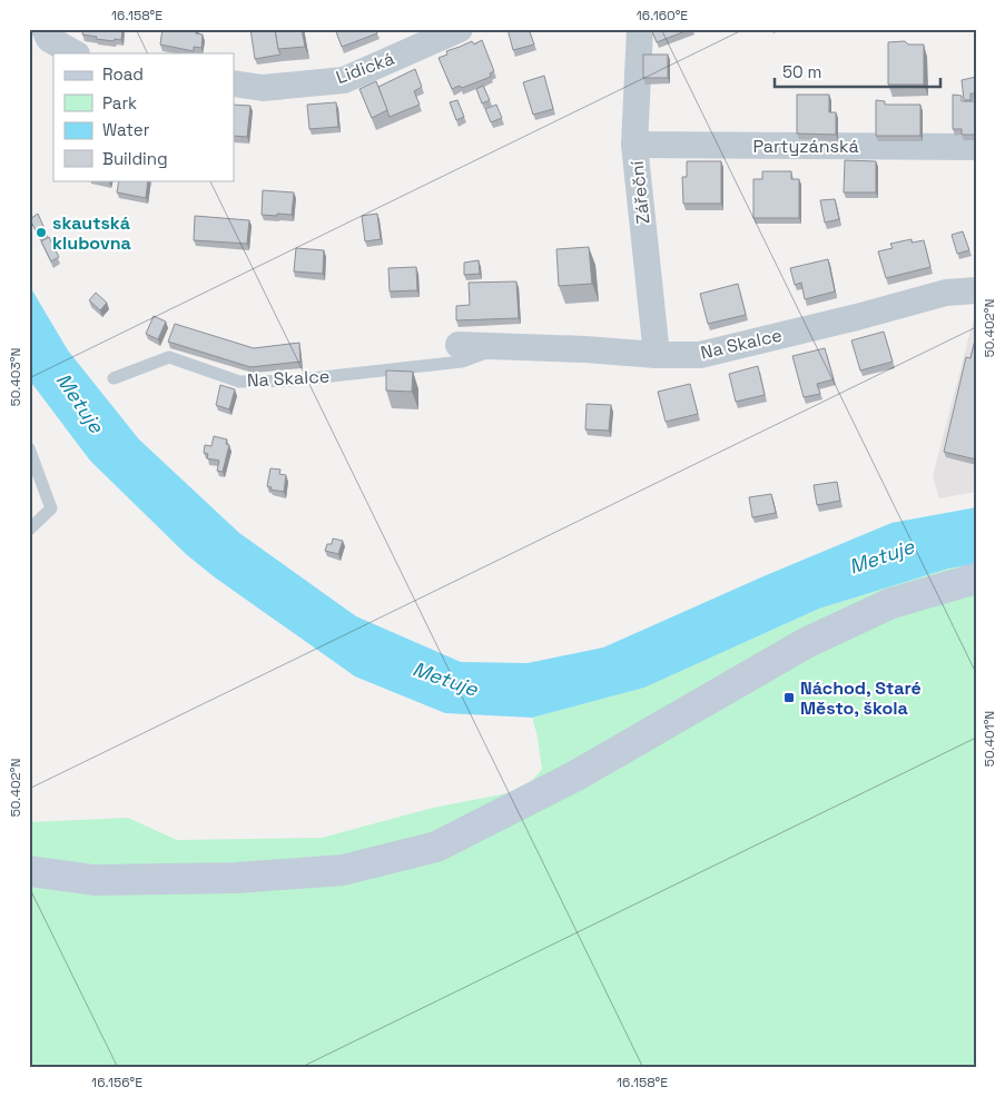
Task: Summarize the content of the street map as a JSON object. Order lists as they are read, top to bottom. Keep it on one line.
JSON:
{"streets":{"street":["Lidická","Partyzánská","Zářeční","Na Skalce"]},"crossings":[["Partyzánská","Zářeční"],["Zářeční","Na Skalce"]],"water":["Metuje"],"places":{"other":["skautská klubovna"],"transit":["Náchod, Staré Město, škola"]},"legend":["Road","Park","Water","Building"],"scale_bar":"50 m","coordinates":["16.158°E","16.160°E","50.402°N","50.403°N","50.401°N","16.156°E"]}
